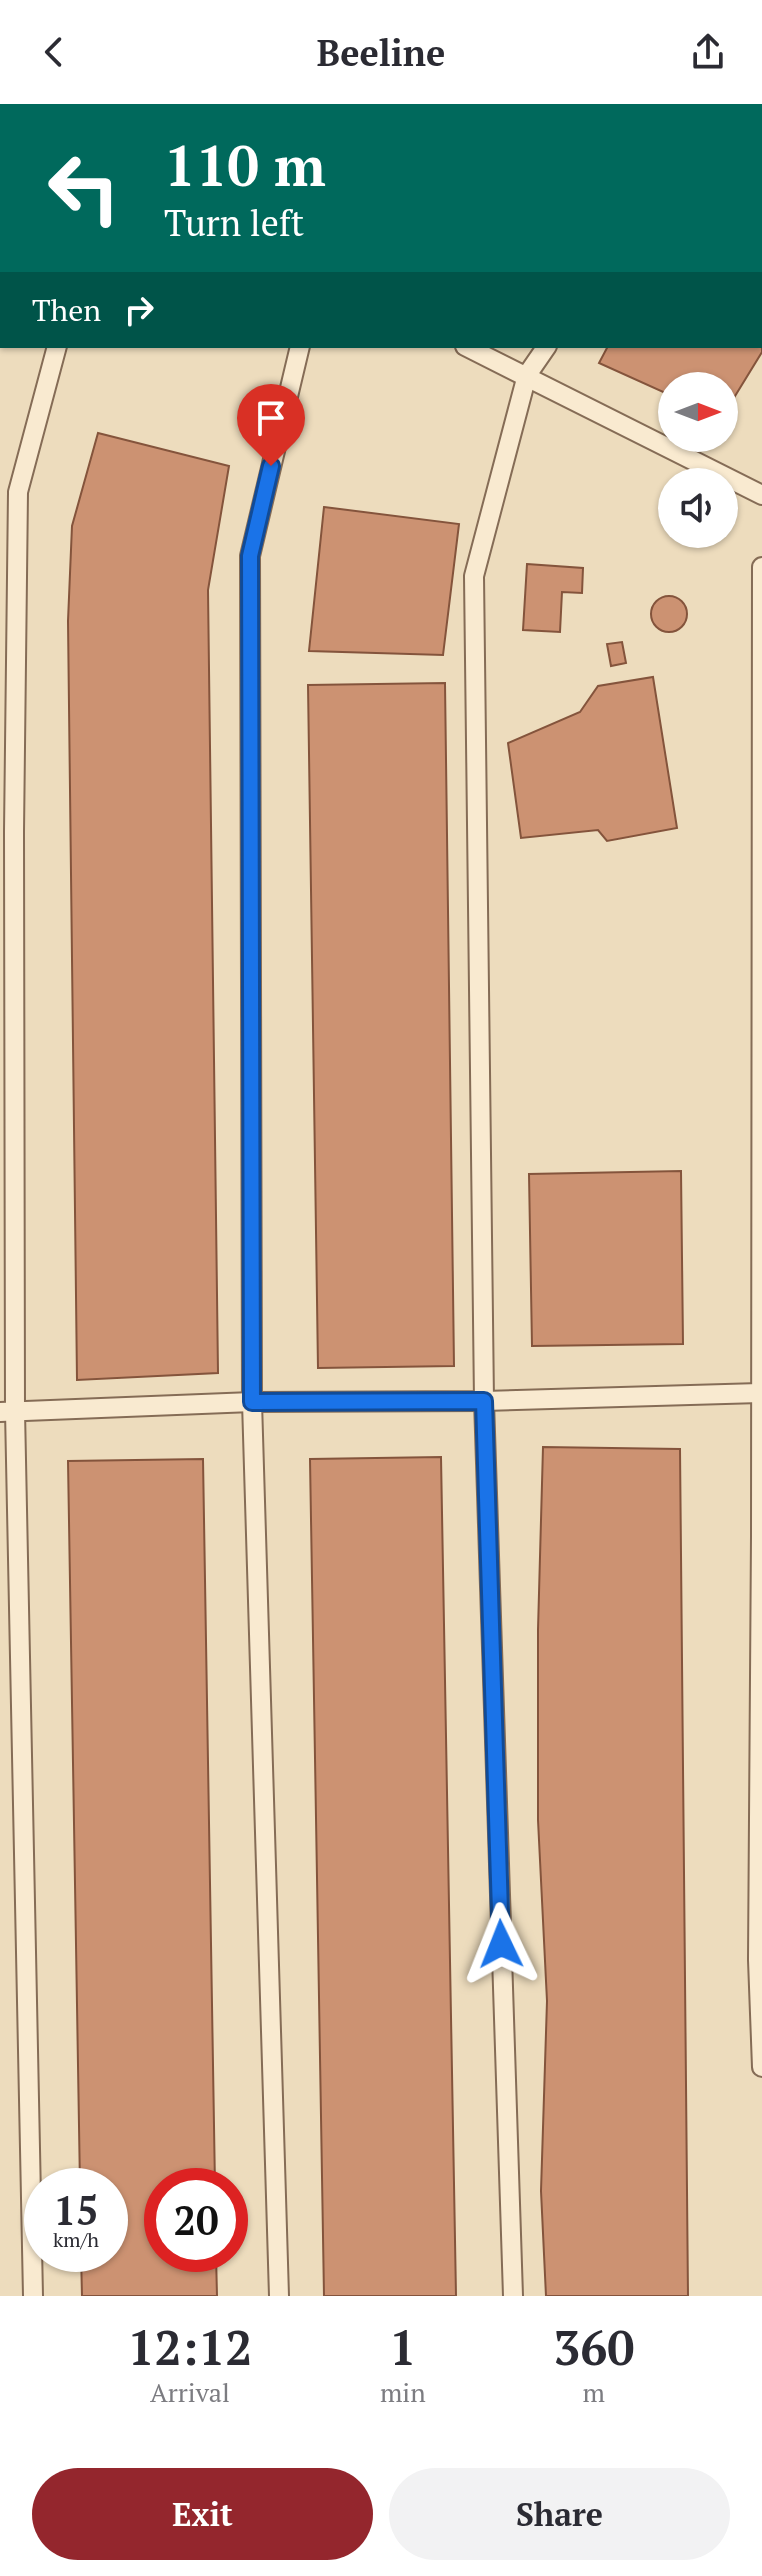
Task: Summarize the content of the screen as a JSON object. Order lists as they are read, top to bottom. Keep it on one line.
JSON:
{"north":"right","page":{"header":"Beeline","turn":["110 m","Turn left"],"then":"Then","speed":"15 km/h","limit":"20","eta":["12:12","Arrival","1","min","360","m"],"buttons":["Exit","Share"]}}
